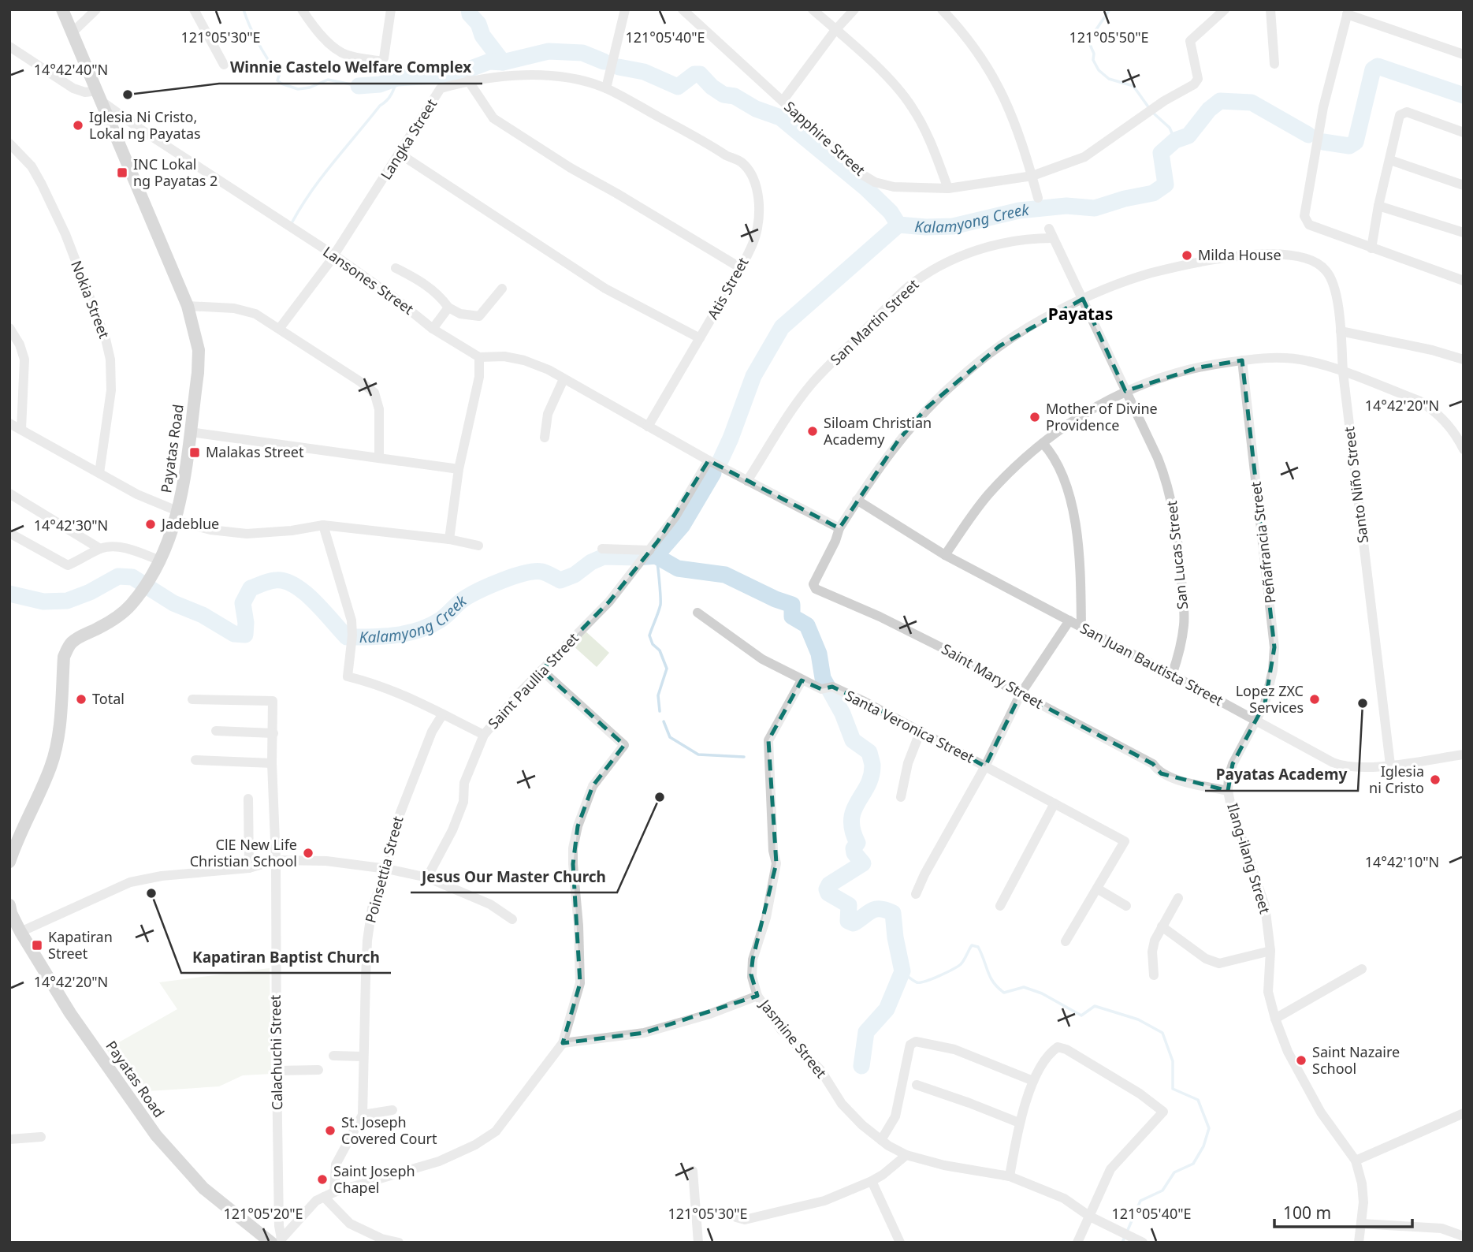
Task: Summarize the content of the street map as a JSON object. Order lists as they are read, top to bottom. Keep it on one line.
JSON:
{"streets":{"main road":["Payatas Road"],"street":["Sapphire Street","Langka Street","Lansones Street","Atis Street","Nokia Street","San Martin Street","Santo Niño Street","Peñafrancia Street","San Lucas Street","San Juan Bautista Street","Saint Mary Street","Saint Paullia Street","Santa Veronica Street","Ilang-ilang Street","Poinsettia Street","Jasmine Street","Calachuchi Street"]},"crossings":[["Langka Street","Lansones Street"],["Langka Street","Atis Street"],["Lansones Street","Payatas Road"],["San Martin Street","San Lucas Street"],["Payatas Road","Calachuchi Street"],["Santo Niño Street","San Lucas Street"],["Santo Niño Street","San Juan Bautista Street"],["Santo Niño Street","Saint Mary Street"],["Peñafrancia Street","San Juan Bautista Street"],["Peñafrancia Street","Ilang-ilang Street"],["San Lucas Street","San Juan Bautista Street"],["San Juan Bautista Street","Ilang-ilang Street"],["Saint Mary Street","Ilang-ilang Street"],["Santa Veronica Street","Jasmine Street"]],"districts":["Payatas"],"water":["Kalamyong Creek"],"places":{"other":["Winnie Castelo Welfare Complex","Iglesia Ni Cristo, Lokal ng Payatas","Milda House","Mother of Divine Providence","Siloam Christian Academy","Jadeblue","Total","Lopez ZXC Services","Payatas Academy","Iglesia ni Cristo","Jesus Our Master Church","ClE New Life Christian School","Kapatiran Baptist Church","Saint Nazaire School","St. Joseph Covered Court","Saint Joseph Chapel"],"transit":["INC Lokal ng Payatas 2","Malakas Street","Kapatiran Street"]},"scale_bar":"100 m","coordinates":["121°05'30\"E","121°05'40\"E","121°05'50\"E","14°42'40\"N","14°42'20\"N","14°42'30\"N","14°42'10\"N","121°05'20\"E"]}
